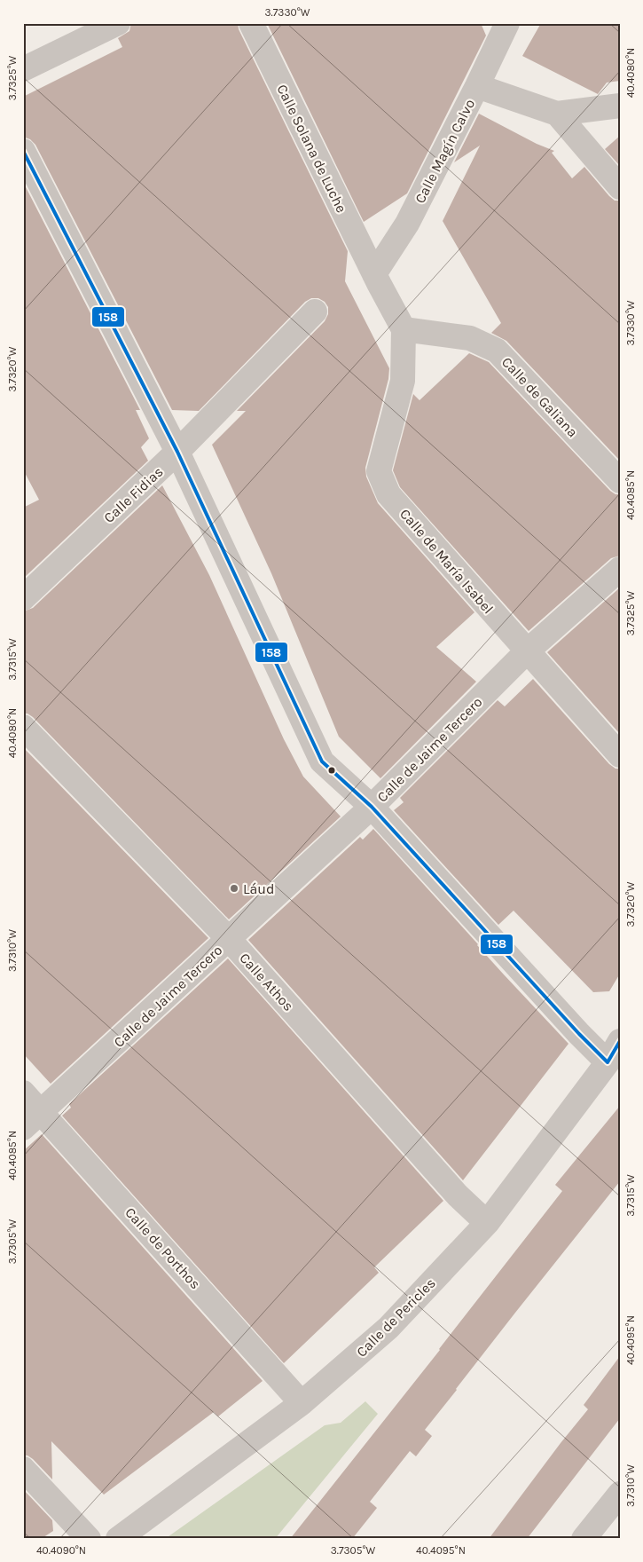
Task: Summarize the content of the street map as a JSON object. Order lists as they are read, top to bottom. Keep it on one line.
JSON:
{"streets":{"street":["Calle Solana de Luche","Calle Magín Calvo","Calle de Galiana","Calle Fidias","Calle de María Isabel","Calle de Jaime Tercero","Calle Athos","Calle de Porthos","Calle de Pericles"]},"crossings":[["Calle Solana de Luche","Calle Magín Calvo"],["Calle de Galiana","Calle de María Isabel"],["Calle de María Isabel","Calle de Jaime Tercero"],["Calle de Jaime Tercero","Calle Athos"],["Calle de Jaime Tercero","Calle de Porthos"],["Calle Athos","Calle de Pericles"],["Calle de Porthos","Calle de Pericles"]],"places":["Láud"],"lines":["transit line 158"],"coordinates":["3.7330°W","40.4080°N","3.7325°W","3.7320°W","40.4085°N","3.7315°W","3.7310°W","3.7305°W","40.4095°N","40.4090°N"]}
